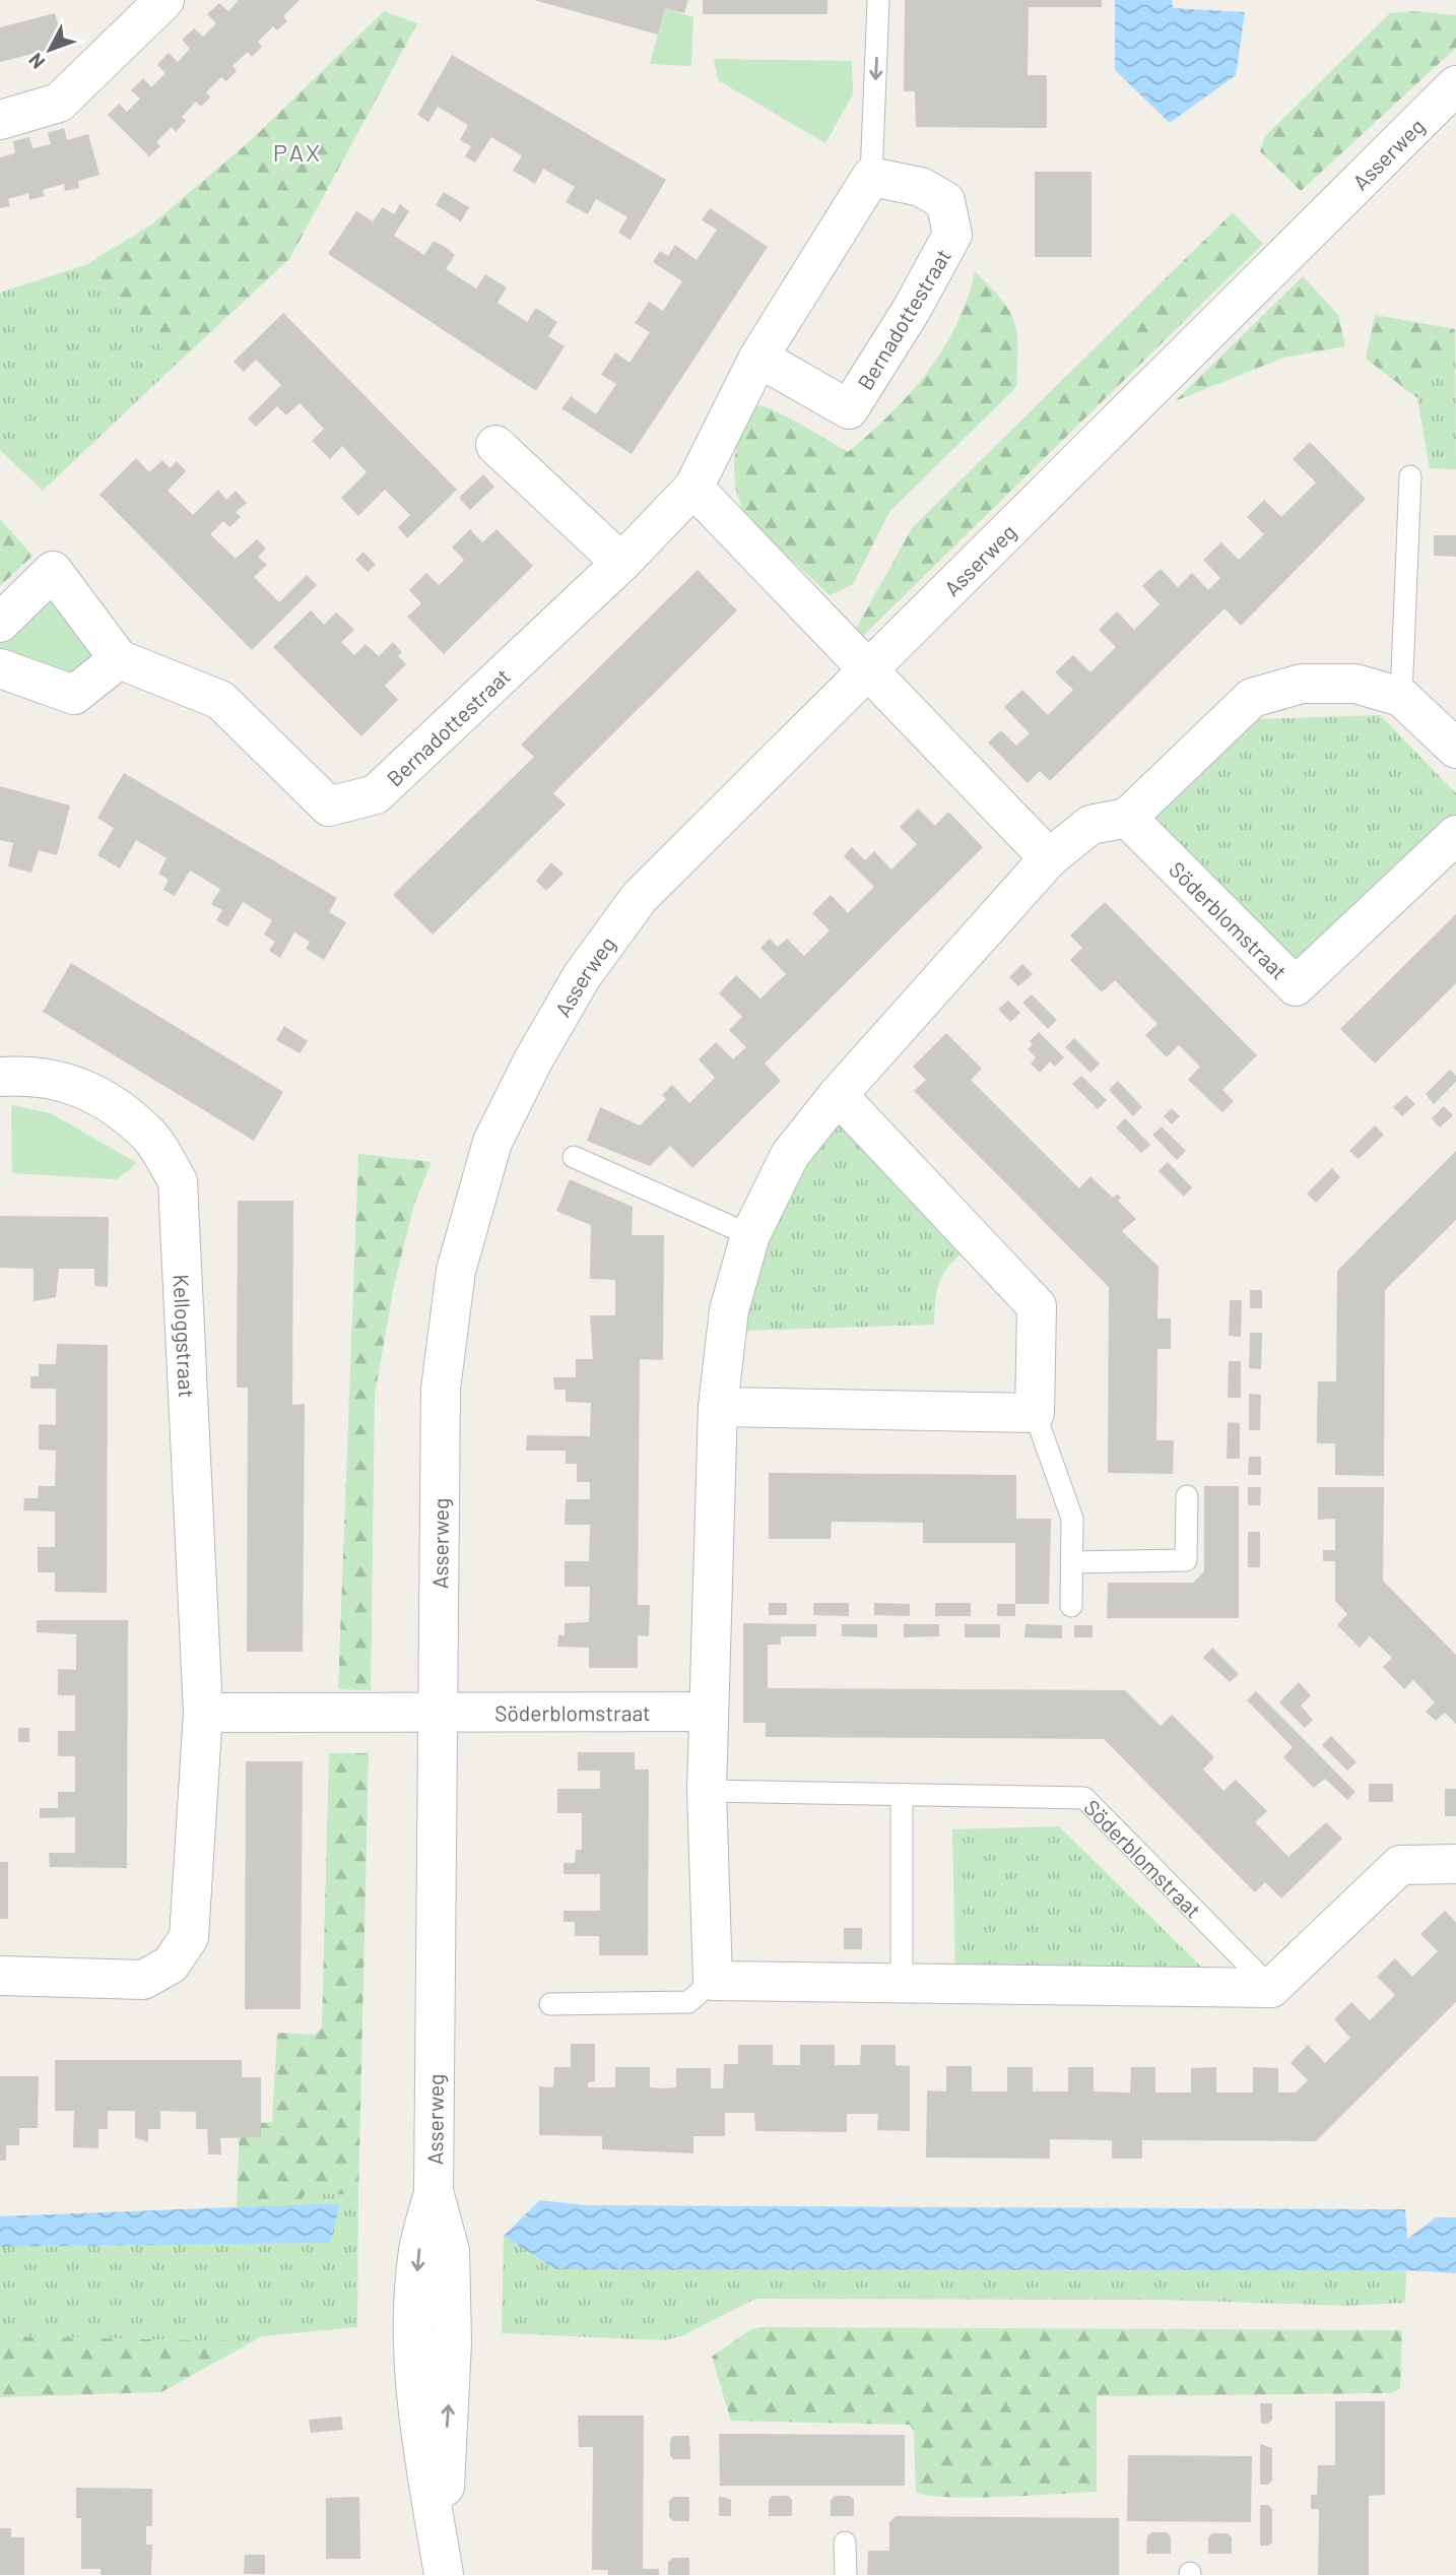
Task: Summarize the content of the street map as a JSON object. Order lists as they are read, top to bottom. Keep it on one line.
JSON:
{"streets":{"street":["Asserweg","Bernadottestraat","Söderblomstraat","Kelloggstraat"]},"crossings":[["Asserweg","Söderblomstraat"]],"districts":["PAX"],"north":"bottom left"}
